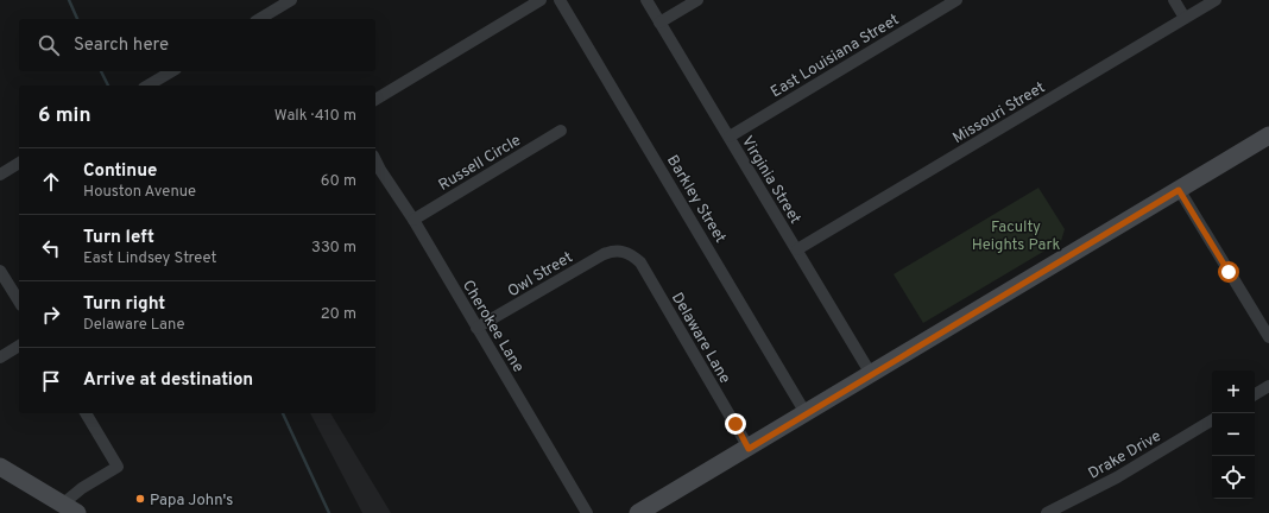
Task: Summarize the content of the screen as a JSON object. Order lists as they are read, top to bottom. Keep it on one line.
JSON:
{"streets":{"street":["East Louisiana Street","Missouri Street","Russell Circle","Virginia Street","Barkley Street","Owl Street","Cherokee Lane","Delaware Lane","Drake Drive"]},"crossings":[["East Louisiana Street","Virginia Street"],["Missouri Street","Virginia Street"],["Russell Circle","Cherokee Lane"],["Owl Street","Cherokee Lane"],["Owl Street","Delaware Lane"]],"parks":["Faculty Heights Park"],"places":["Papa John's"],"page":{"search":"Search here","heading":["6 min","Walk · 410 m"],"list":[["Continue","Houston Avenue","60 m"],["Turn left","East Lindsey Street","330 m"],["Turn right","Delaware Lane","20 m"],"Arrive at destination"],"map_buttons":["+","−"]}}
